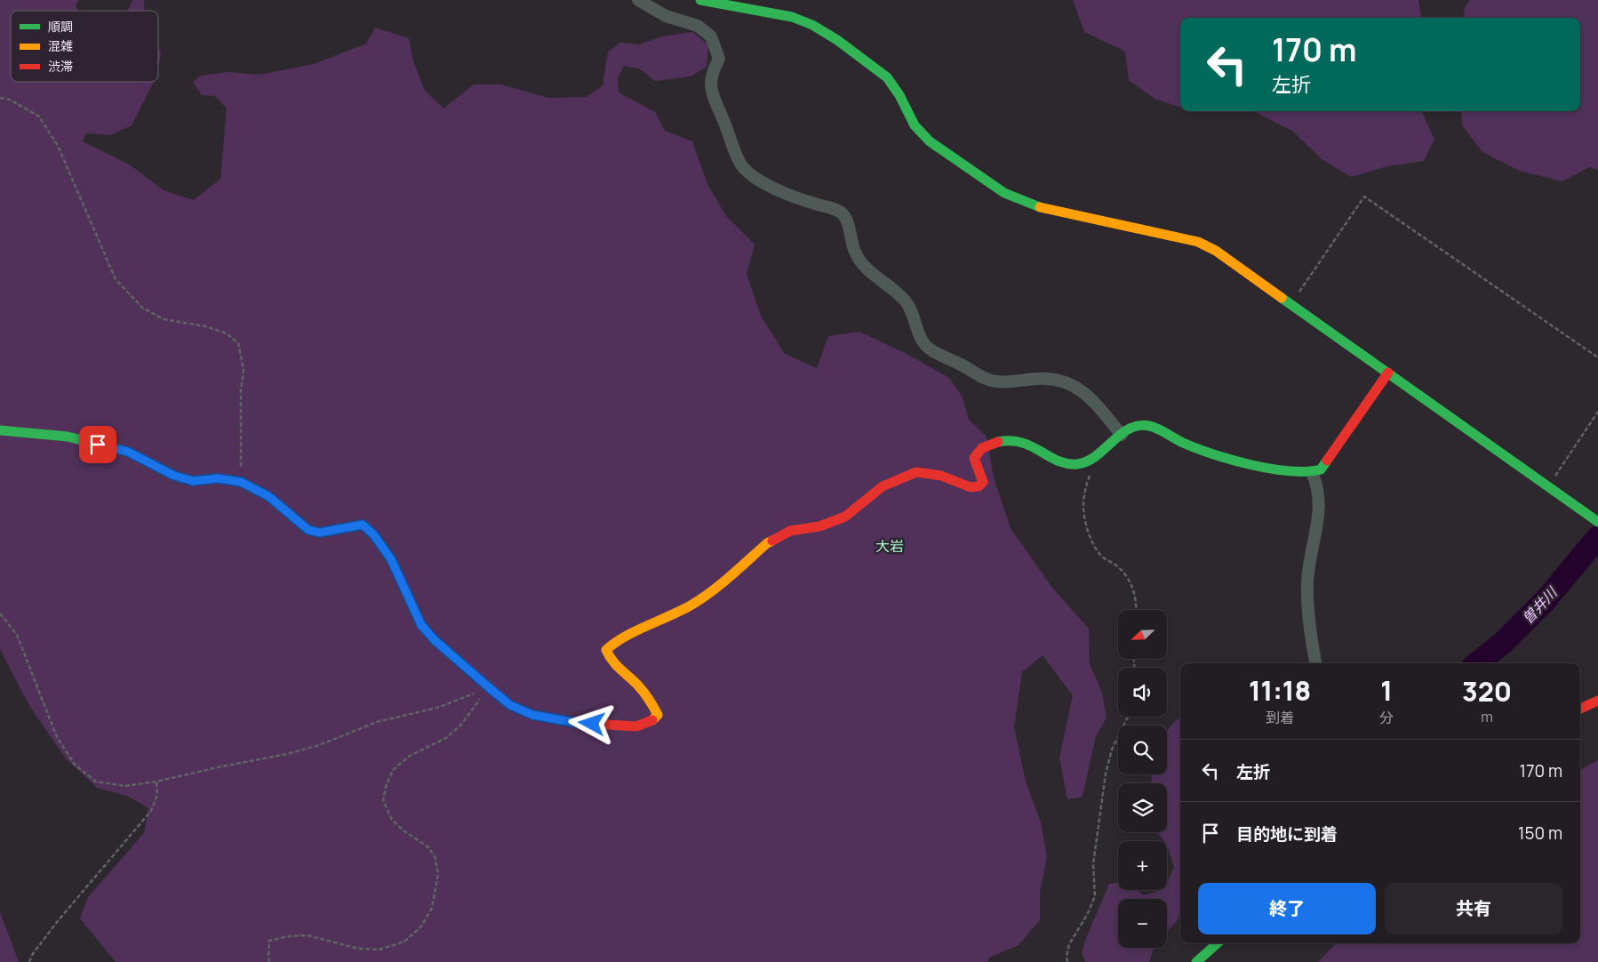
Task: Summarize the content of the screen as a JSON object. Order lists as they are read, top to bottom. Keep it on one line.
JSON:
{"districts":["大岩"],"water":["曽井川"],"legend":["順調","混雑","渋滞"],"north":"bottom left","page":{"turn":["170 m","左折"],"map_buttons":["+","−"],"eta":["11:18","到着","1","分","320","m"],"list":[{"name":"左折","value":"170 m"},{"name":"目的地に到着","value":"150 m"}],"buttons":["終了","共有"]}}
